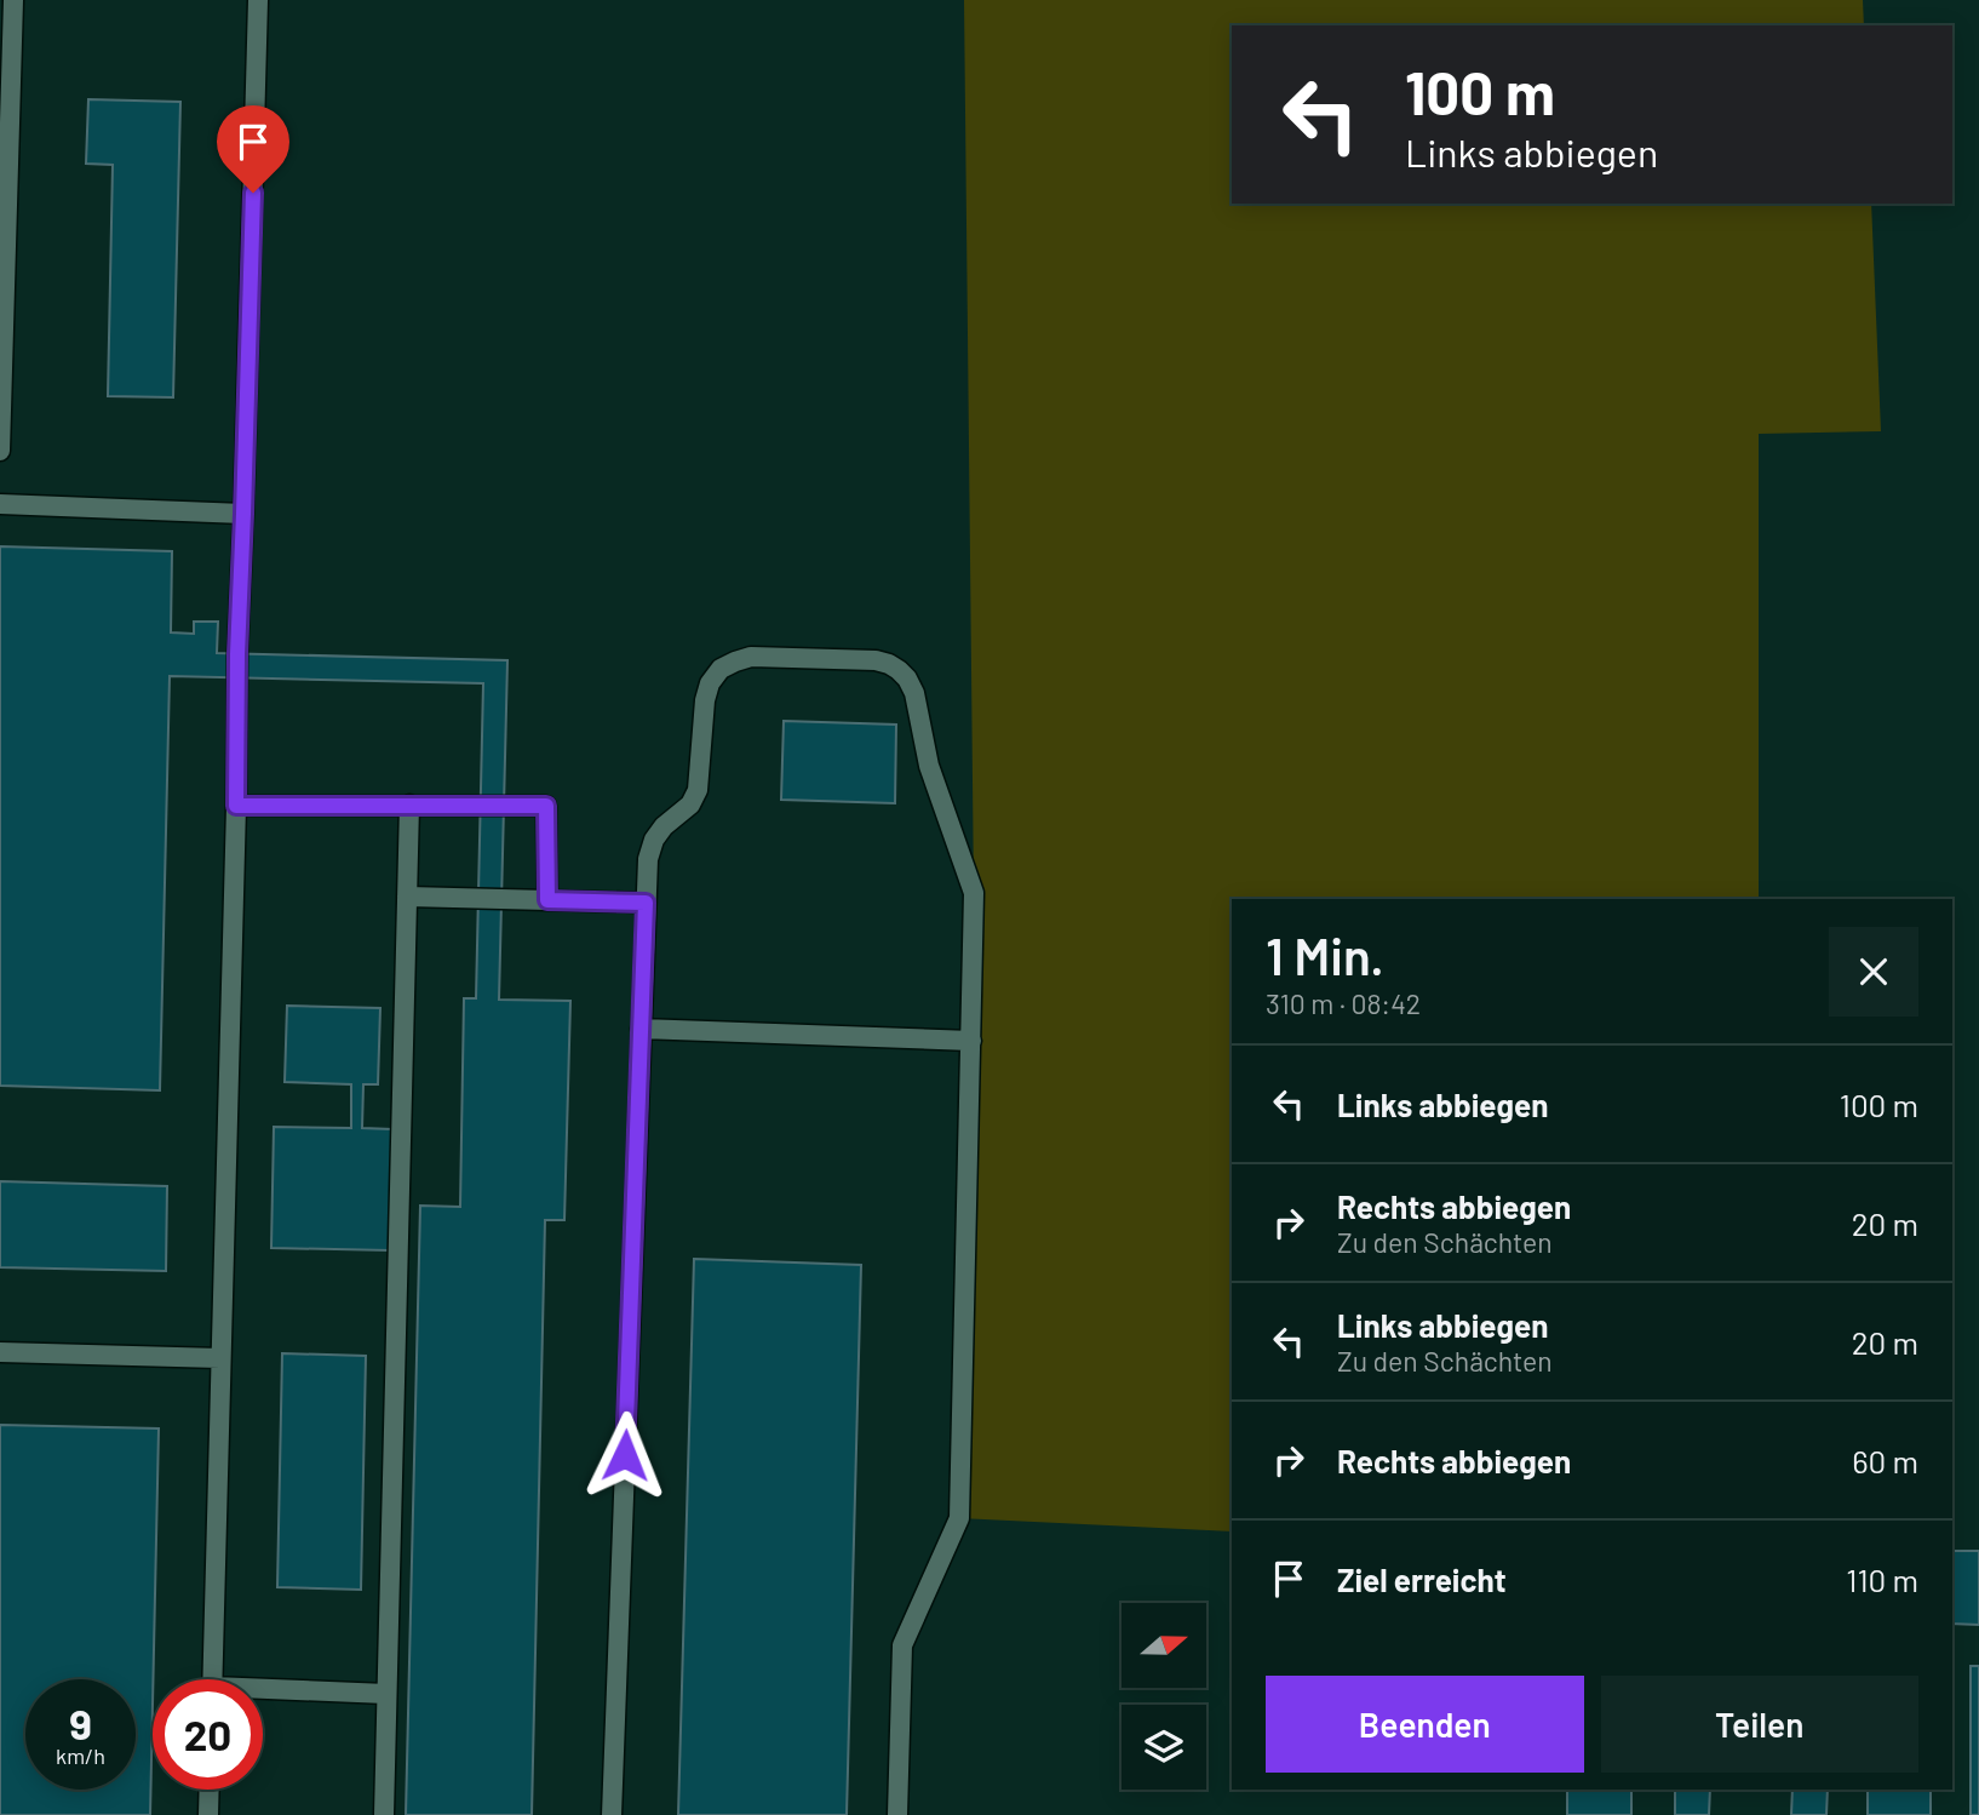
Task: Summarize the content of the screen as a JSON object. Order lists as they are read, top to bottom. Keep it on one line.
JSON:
{"north":"right","page":{"turn":["100 m","Links abbiegen"],"heading":["1 Min.","310 m · 08:42"],"list":[{"name":"Links abbiegen","value":"100 m"},{"name":"Rechts abbiegen","note":"Zu den Schächten","value":"20 m"},{"name":"Links abbiegen","note":"Zu den Schächten","value":"20 m"},{"name":"Rechts abbiegen","value":"60 m"},{"name":"Ziel erreicht","value":"110 m"}],"buttons":["Beenden","Teilen"],"speed":"9 km/h","limit":"20"}}
